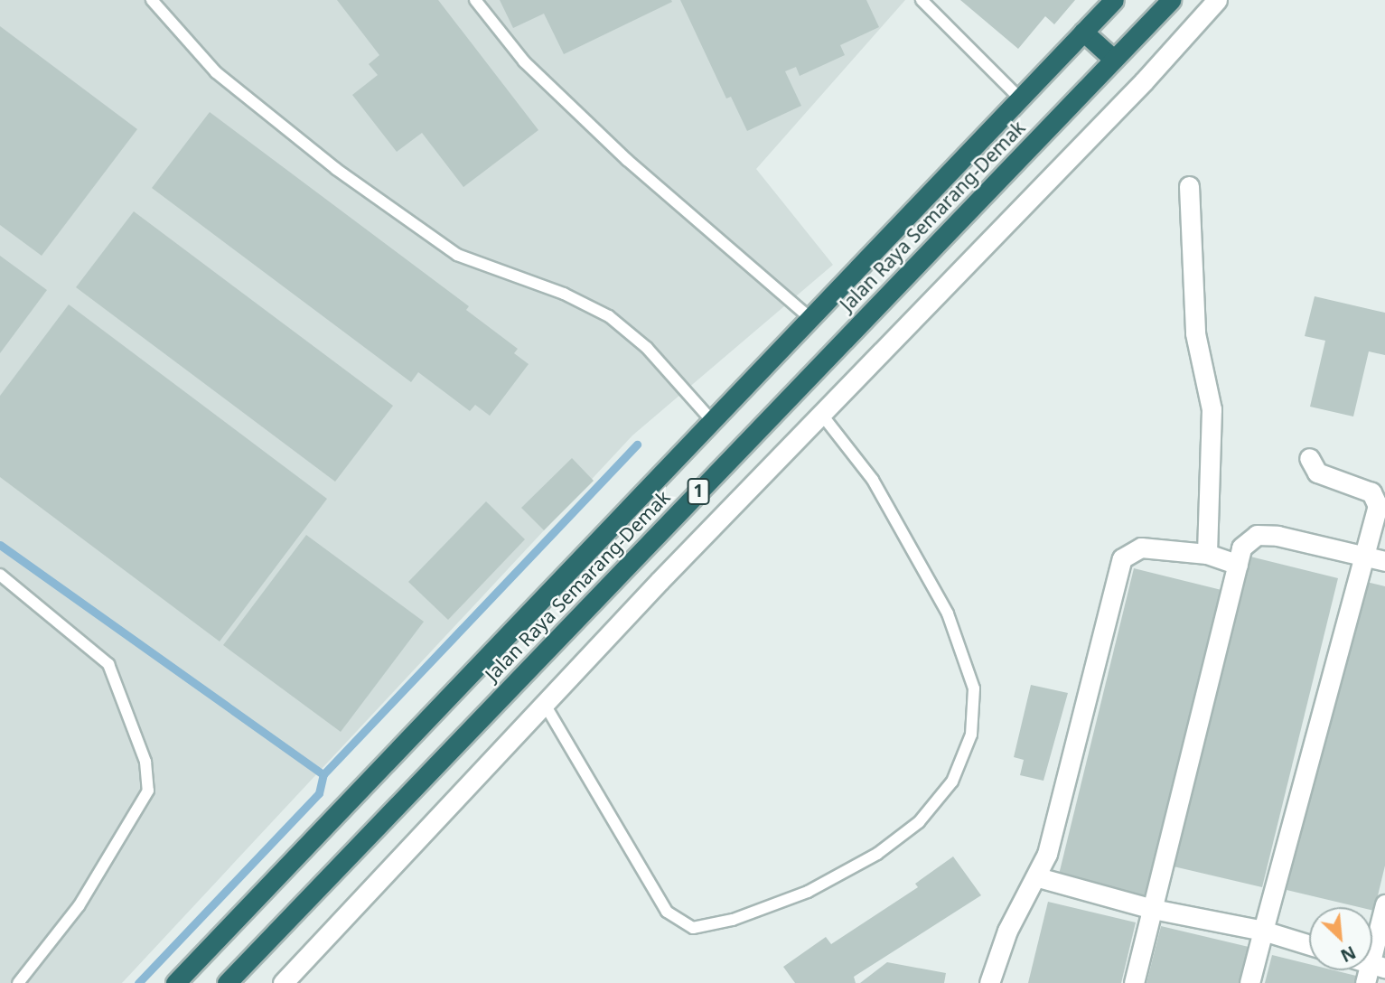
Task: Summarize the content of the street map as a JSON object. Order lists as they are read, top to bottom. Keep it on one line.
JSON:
{"streets":{"highway":["Jalan Raya Semarang-Demak","1"]},"north":"bottom right"}
